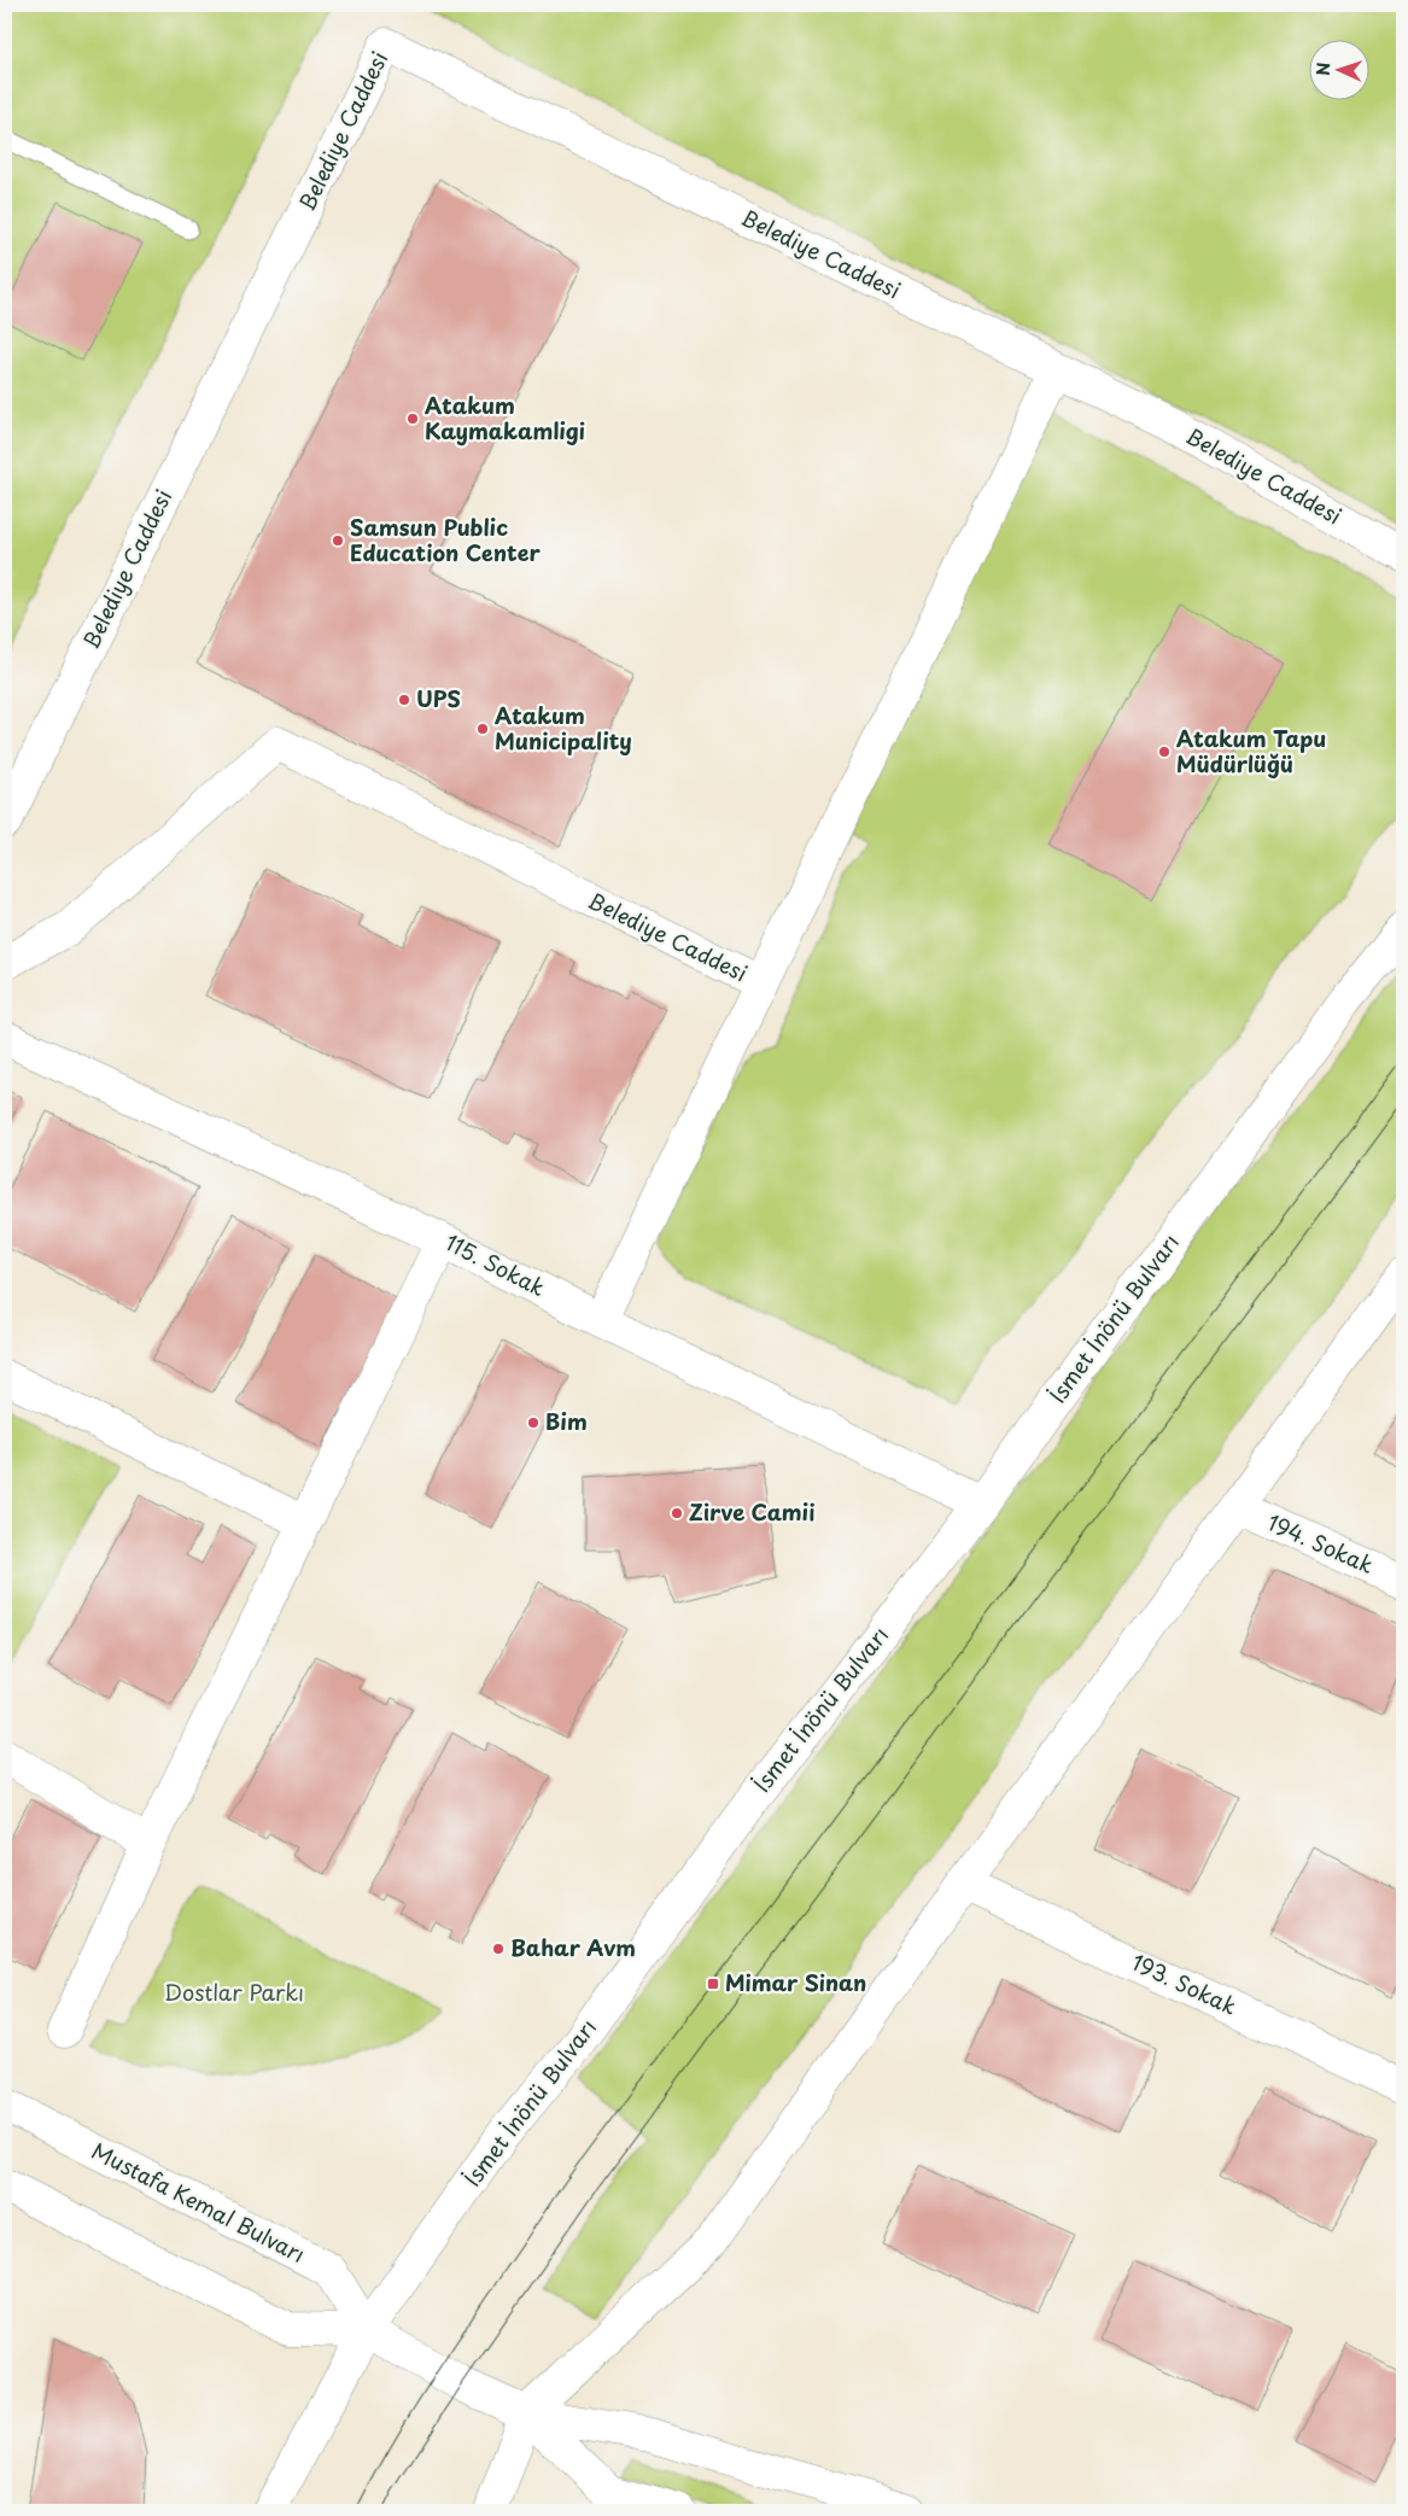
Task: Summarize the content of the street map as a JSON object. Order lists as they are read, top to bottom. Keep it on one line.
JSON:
{"streets":{"street":["Belediye Caddesi","115. Sokak","İsmet İnönü Bulvarı","194. Sokak","193. Sokak","Mustafa Kemal Bulvarı"]},"crossings":[["115. Sokak","İsmet İnönü Bulvarı"],["İsmet İnönü Bulvarı","Mustafa Kemal Bulvarı"]],"parks":["Dostlar Parkı"],"places":{"other":["Atakum Kaymakamligi","Samsun Public Education Center","UPS","Atakum Municipality","Atakum Tapu Müdürlüğü","Bim","Zirve Camii","Bahar Avm"],"transit":["Mimar Sinan"]},"north":"left"}
